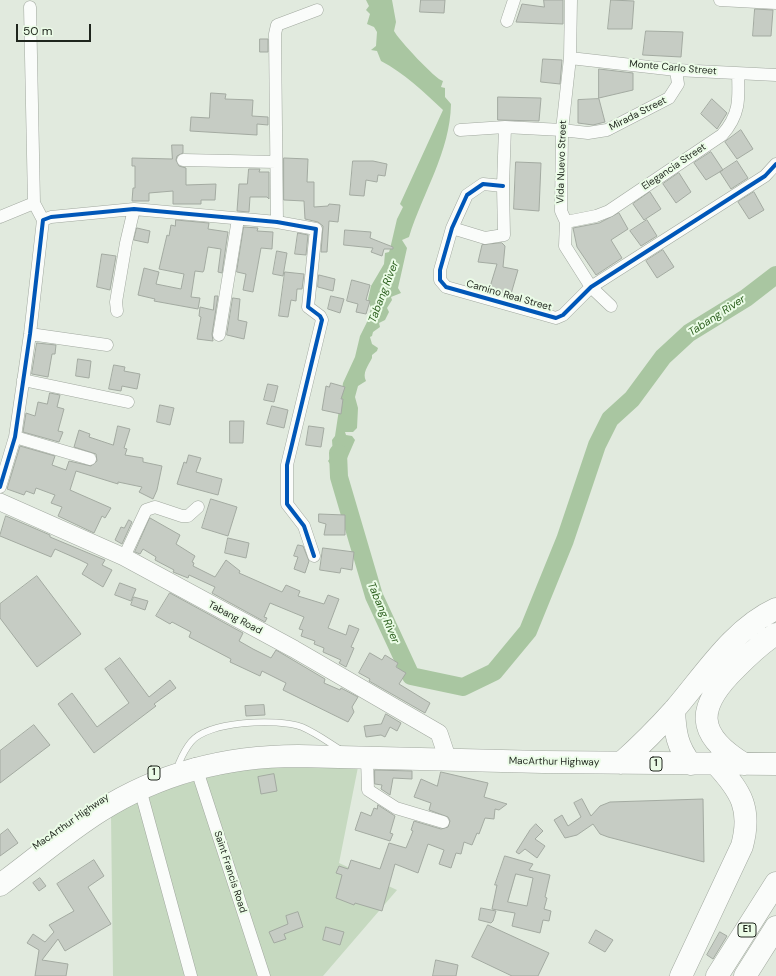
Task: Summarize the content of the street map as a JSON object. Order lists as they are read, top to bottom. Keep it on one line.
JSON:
{"streets":{"highway":["MacArthur Highway","1","E1"],"main road":["Tabang Road"],"street":["Monte Carlo Street","Mirada Street","Vida Nuevo Street","Elegancia Street","Camino Real Street","Saint Francis Road"]},"crossings":[["Monte Carlo Street","Mirada Street"],["Monte Carlo Street","Vida Nuevo Street"],["Monte Carlo Street","Elegancia Street"],["Mirada Street","Vida Nuevo Street"],["Vida Nuevo Street","Elegancia Street"],["Vida Nuevo Street","Camino Real Street"],["Tabang Road","MacArthur Highway"],["MacArthur Highway","Saint Francis Road"]],"water":["Tabang River"],"scale_bar":"50 m"}
